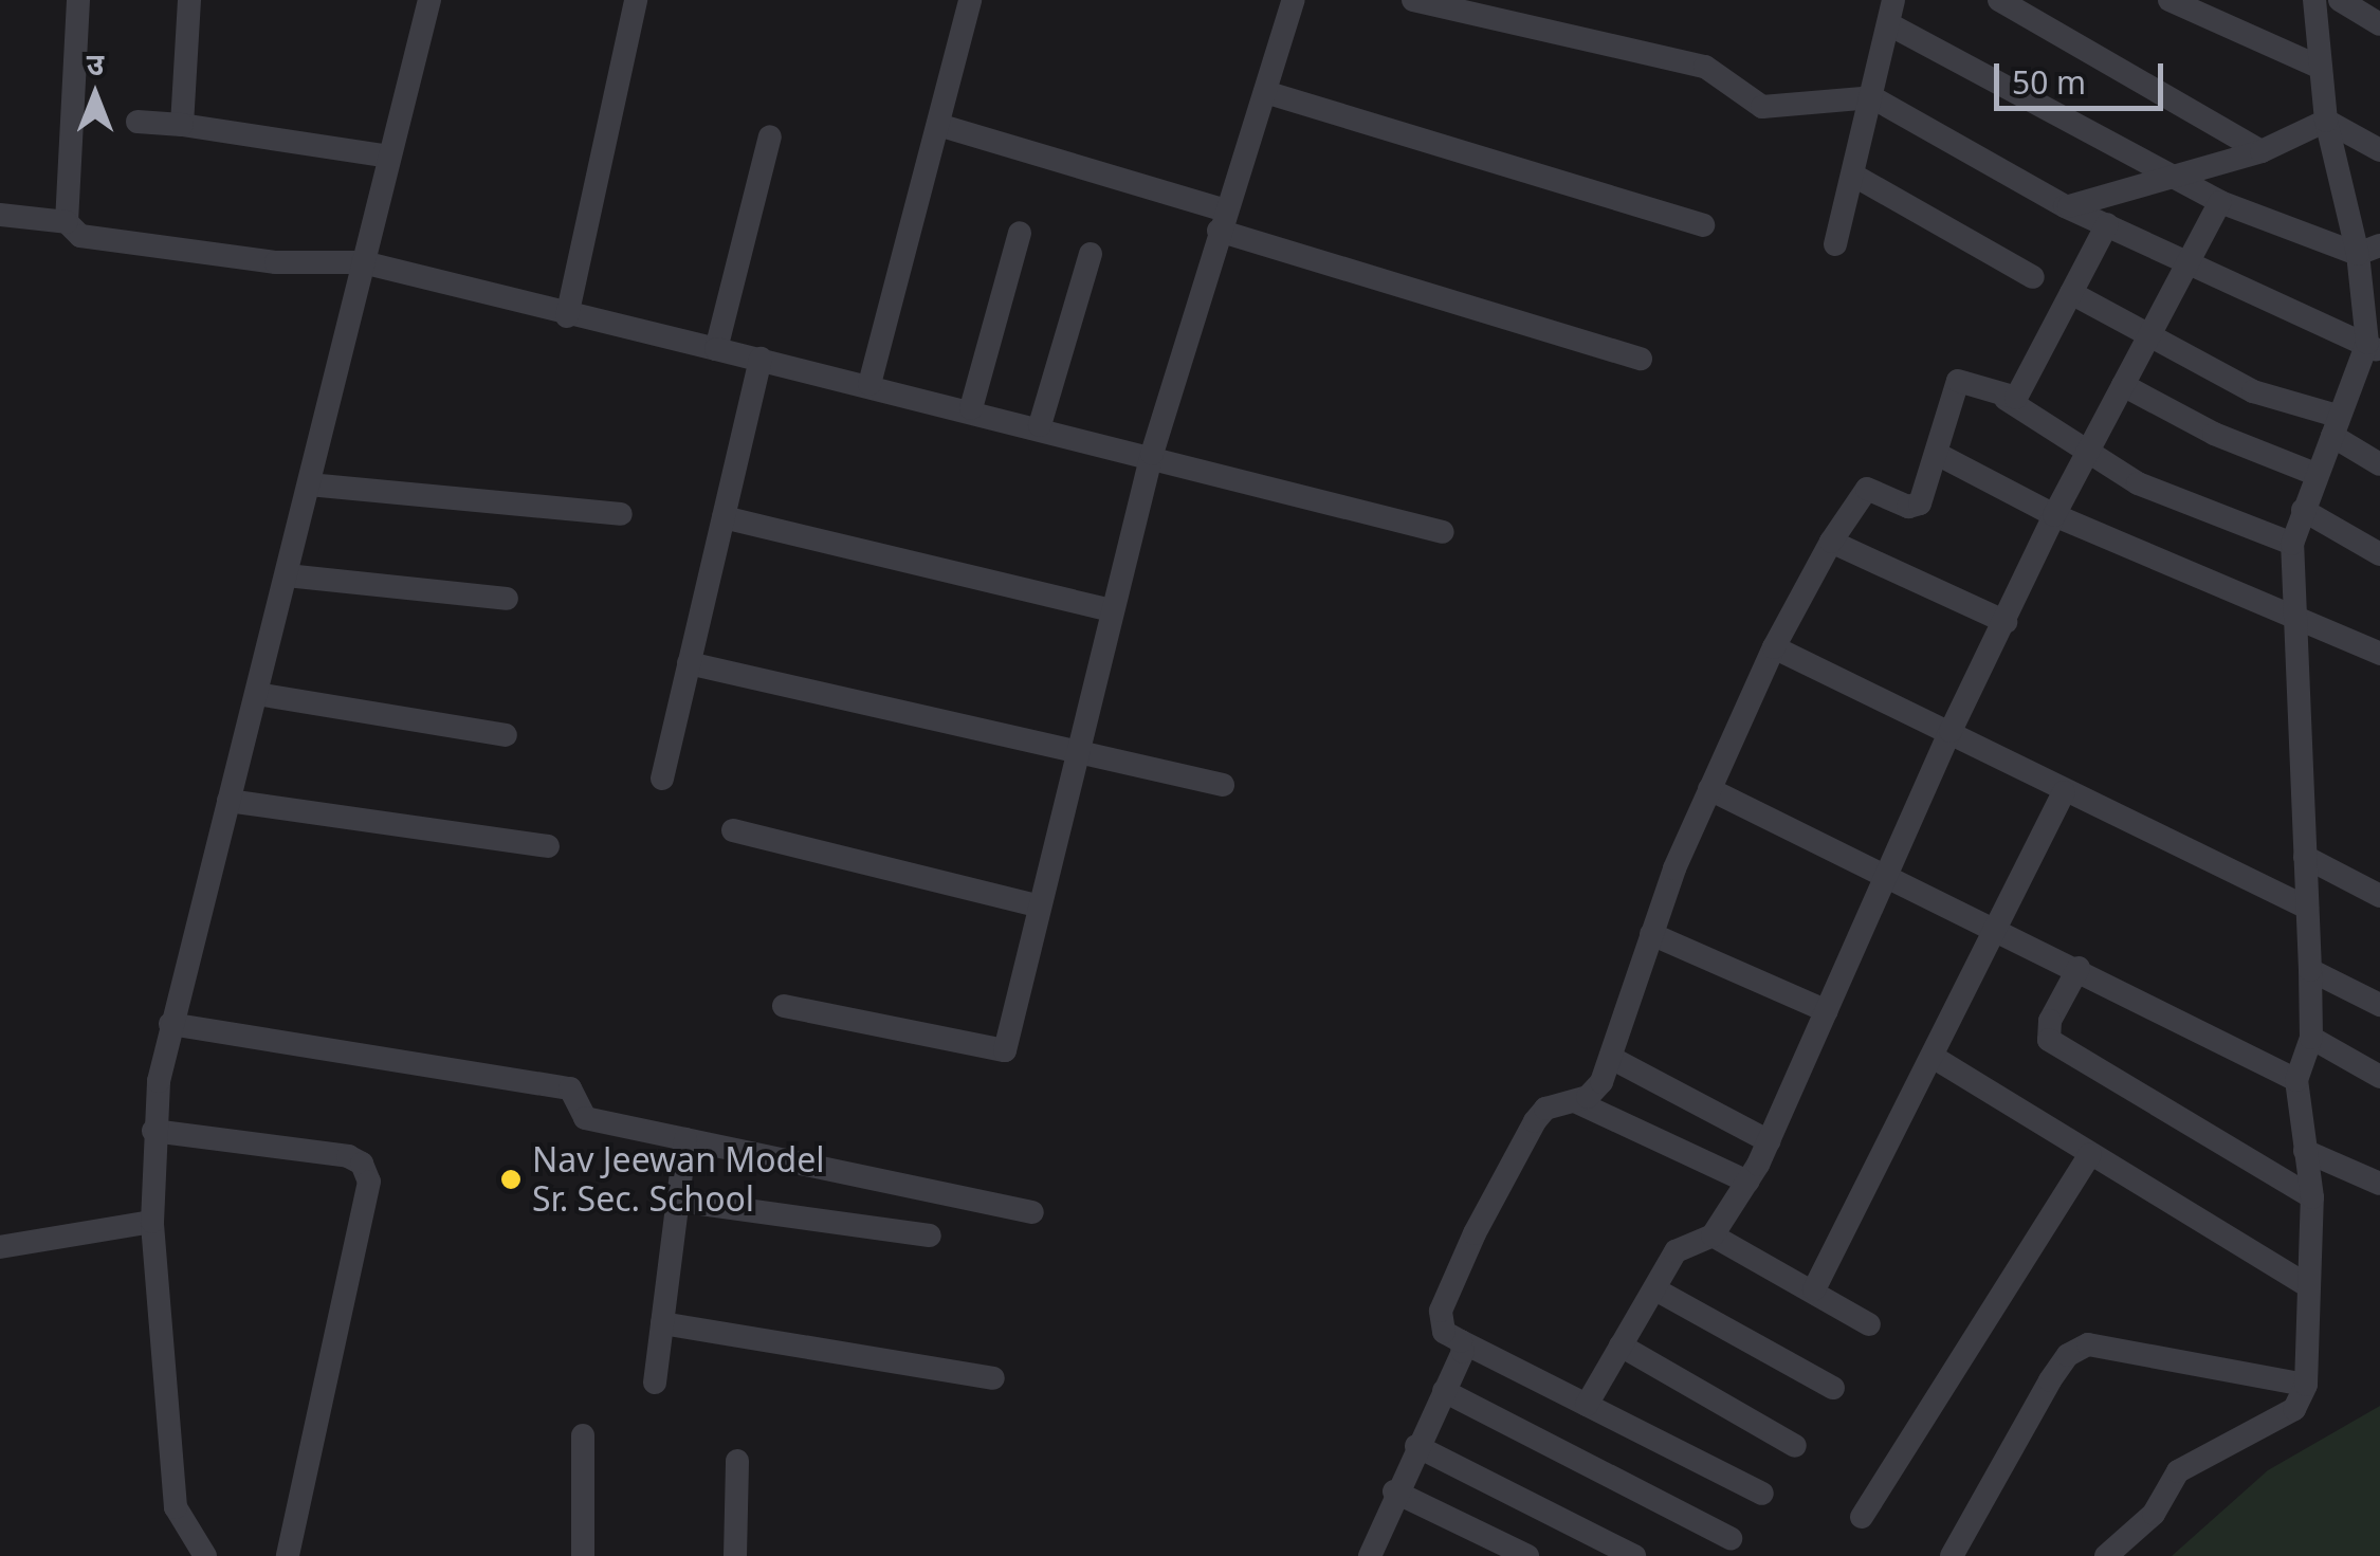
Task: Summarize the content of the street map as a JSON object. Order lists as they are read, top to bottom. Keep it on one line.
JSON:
{"places":["Nav Jeewan Model Sr. Sec. School"],"scale_bar":"50 m","north":"top"}
